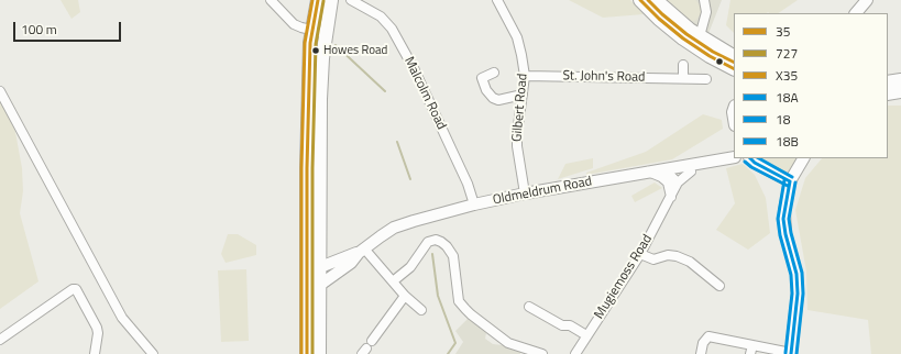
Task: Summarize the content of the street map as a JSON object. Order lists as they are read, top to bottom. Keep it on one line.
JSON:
{"streets":{"street":["St. John's Road","Malcolm Road","Gilbert Road","Oldmeldrum Road","Mugiemoss Road"]},"crossings":[["St. John's Road","Gilbert Road"],["Malcolm Road","Oldmeldrum Road"],["Gilbert Road","Oldmeldrum Road"]],"places":["Howes Road"],"lines":["transit line 35","transit line X35","transit line 727","transit line 18A","transit line 18B","transit line 18"],"legend":["35","727","X35","18A","18","18B"],"scale_bar":"100 m"}
